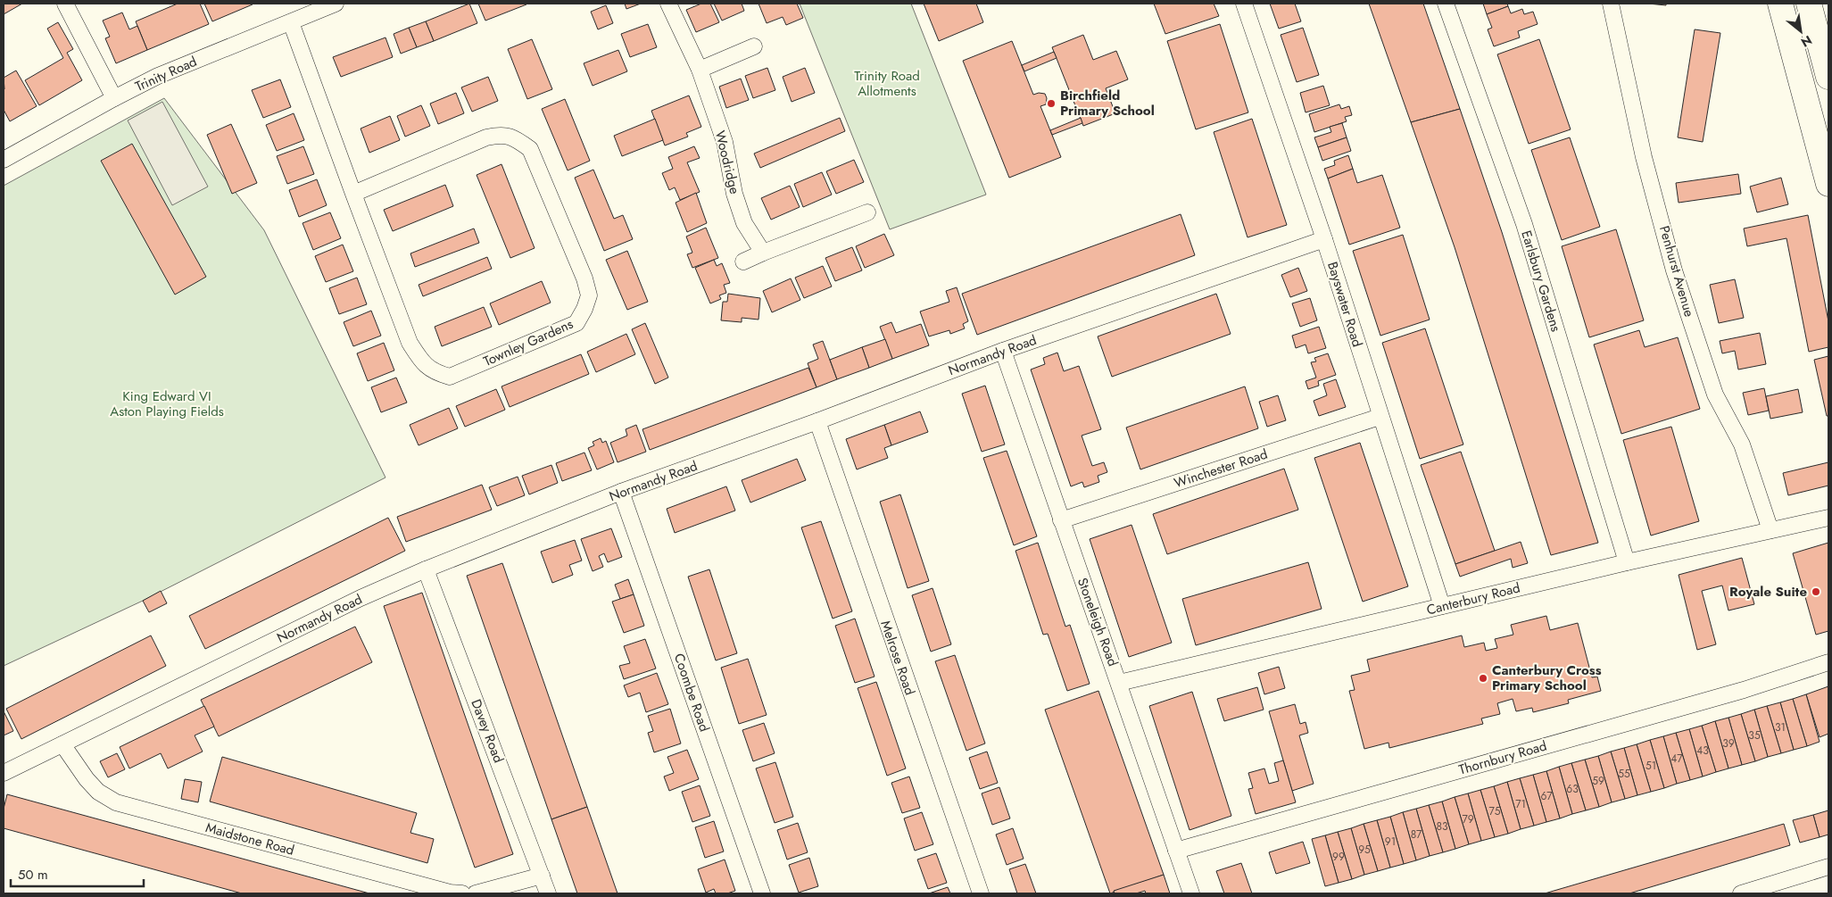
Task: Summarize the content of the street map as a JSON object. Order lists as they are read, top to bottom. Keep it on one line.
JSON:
{"streets":{"street":["Trinity Road","Woodridge","Penhurst Avenue","Earlsbury Gardens","Bayswater Road","Townley Gardens","Normandy Road","Winchester Road","Canterbury Road","Stoneleigh Road","Melrose Road","Coombe Road","Davey Road","Thornbury Road","Maidstone Road"]},"crossings":[["Trinity Road","Townley Gardens"],["Penhurst Avenue","Canterbury Road"],["Earlsbury Gardens","Canterbury Road"],["Bayswater Road","Normandy Road"],["Bayswater Road","Winchester Road"],["Bayswater Road","Canterbury Road"],["Normandy Road","Stoneleigh Road"],["Normandy Road","Melrose Road"],["Normandy Road","Coombe Road"],["Normandy Road","Davey Road"],["Normandy Road","Maidstone Road"],["Winchester Road","Stoneleigh Road"],["Canterbury Road","Stoneleigh Road"],["Stoneleigh Road","Thornbury Road"]],"parks":["Trinity Road Allotments","King Edward VI Aston Playing Fields"],"places":["Birchfield Primary School","Royale Suite","Canterbury Cross Primary School"],"house_numbers":["31","35","39","43","47","51","55","59","63","67","71","75","79","83","87","91","95","99"],"scale_bar":"50 m","north":"bottom right"}
